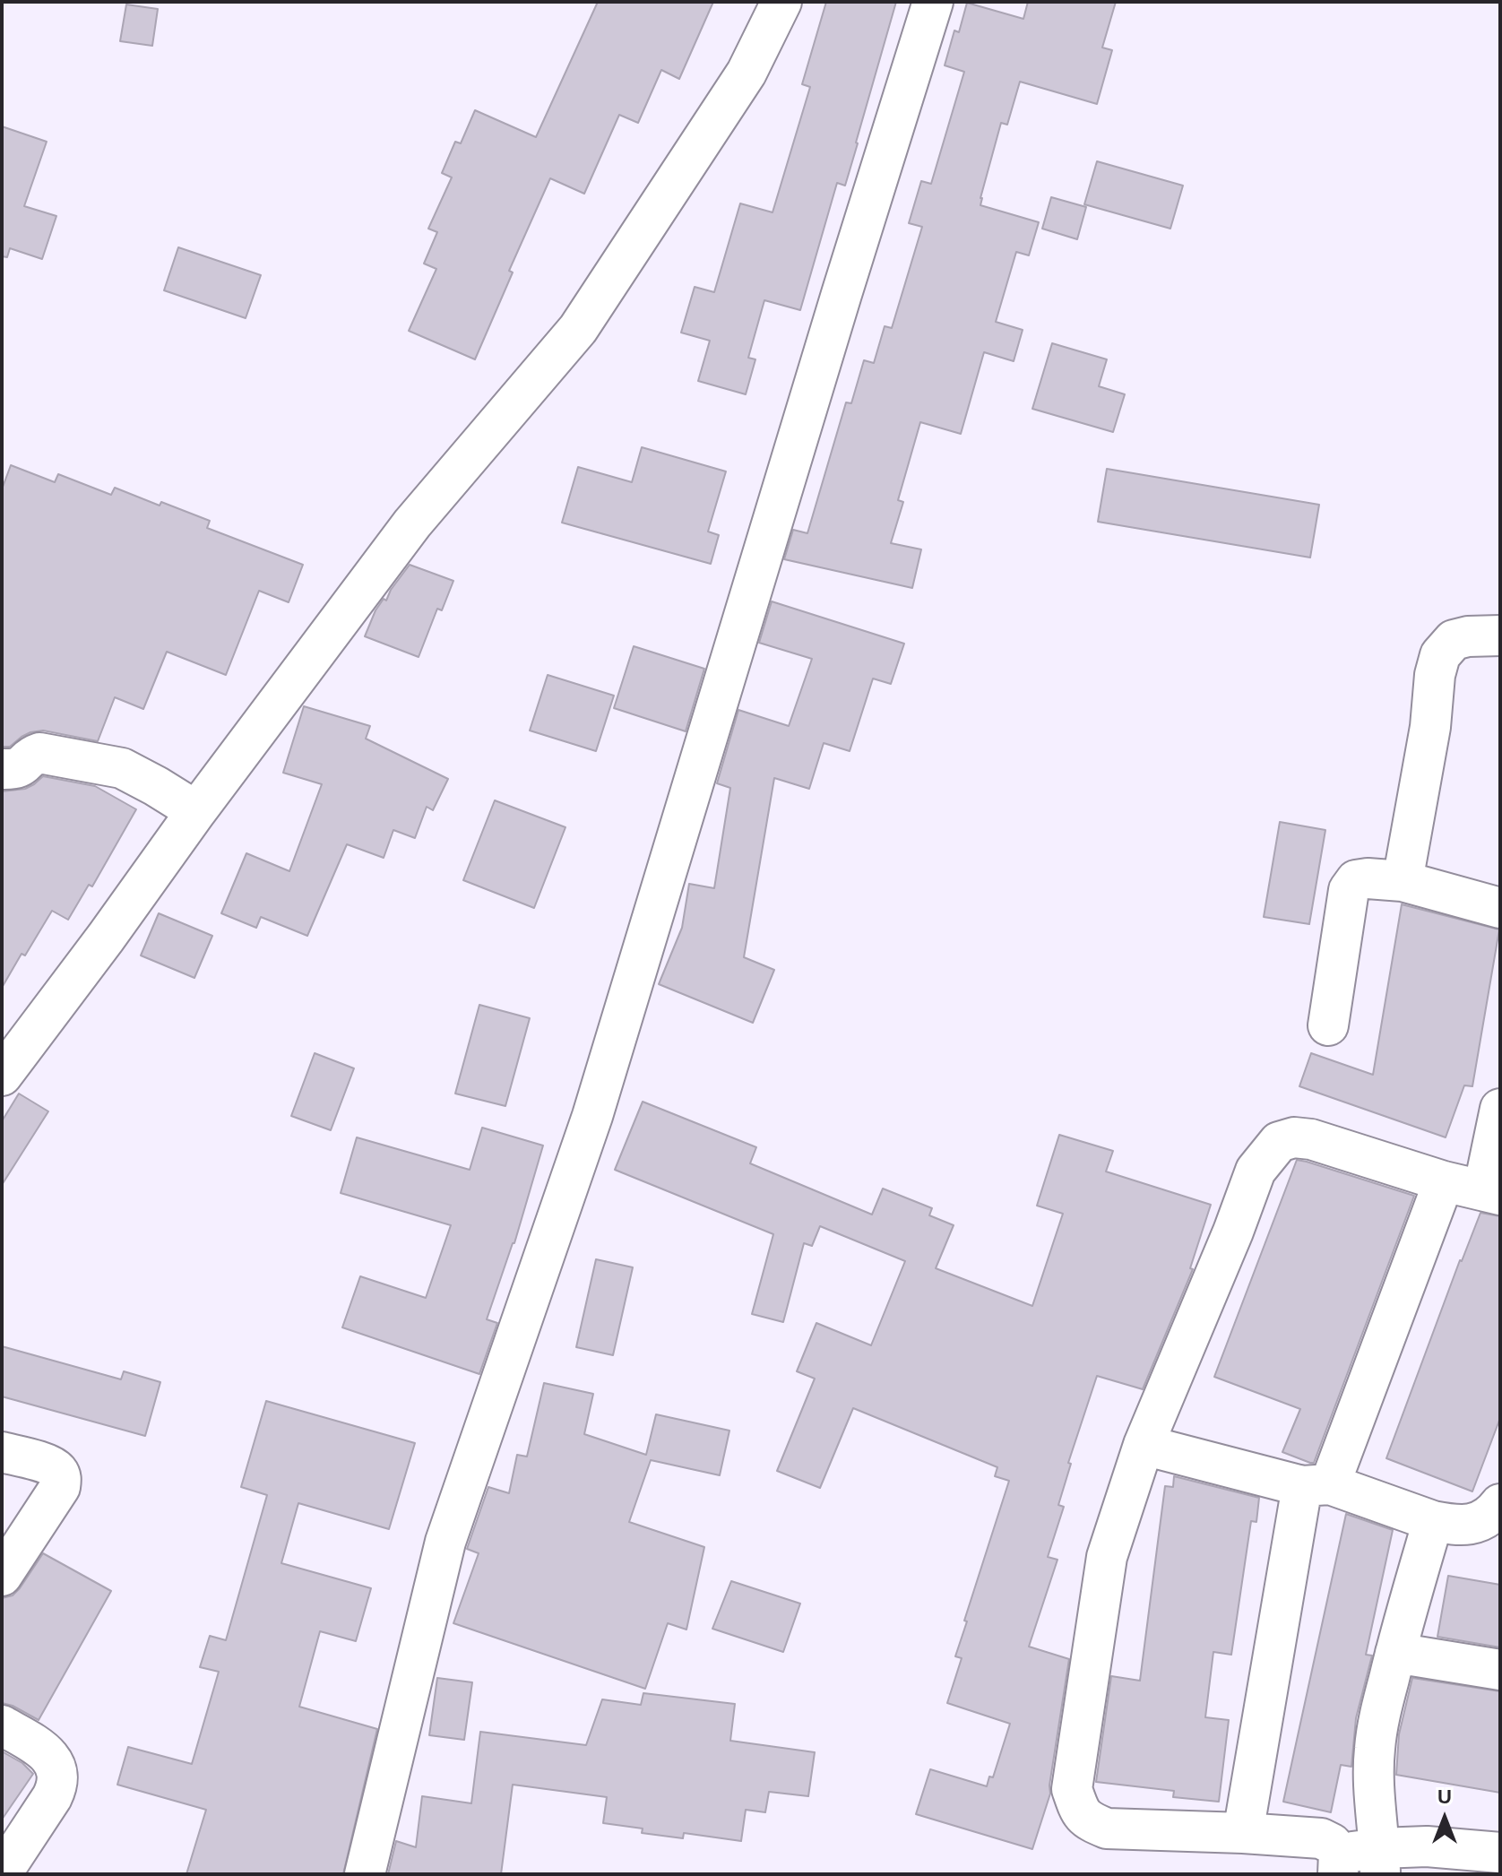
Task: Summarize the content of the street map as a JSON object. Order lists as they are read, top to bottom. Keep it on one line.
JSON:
{"north":"top"}
